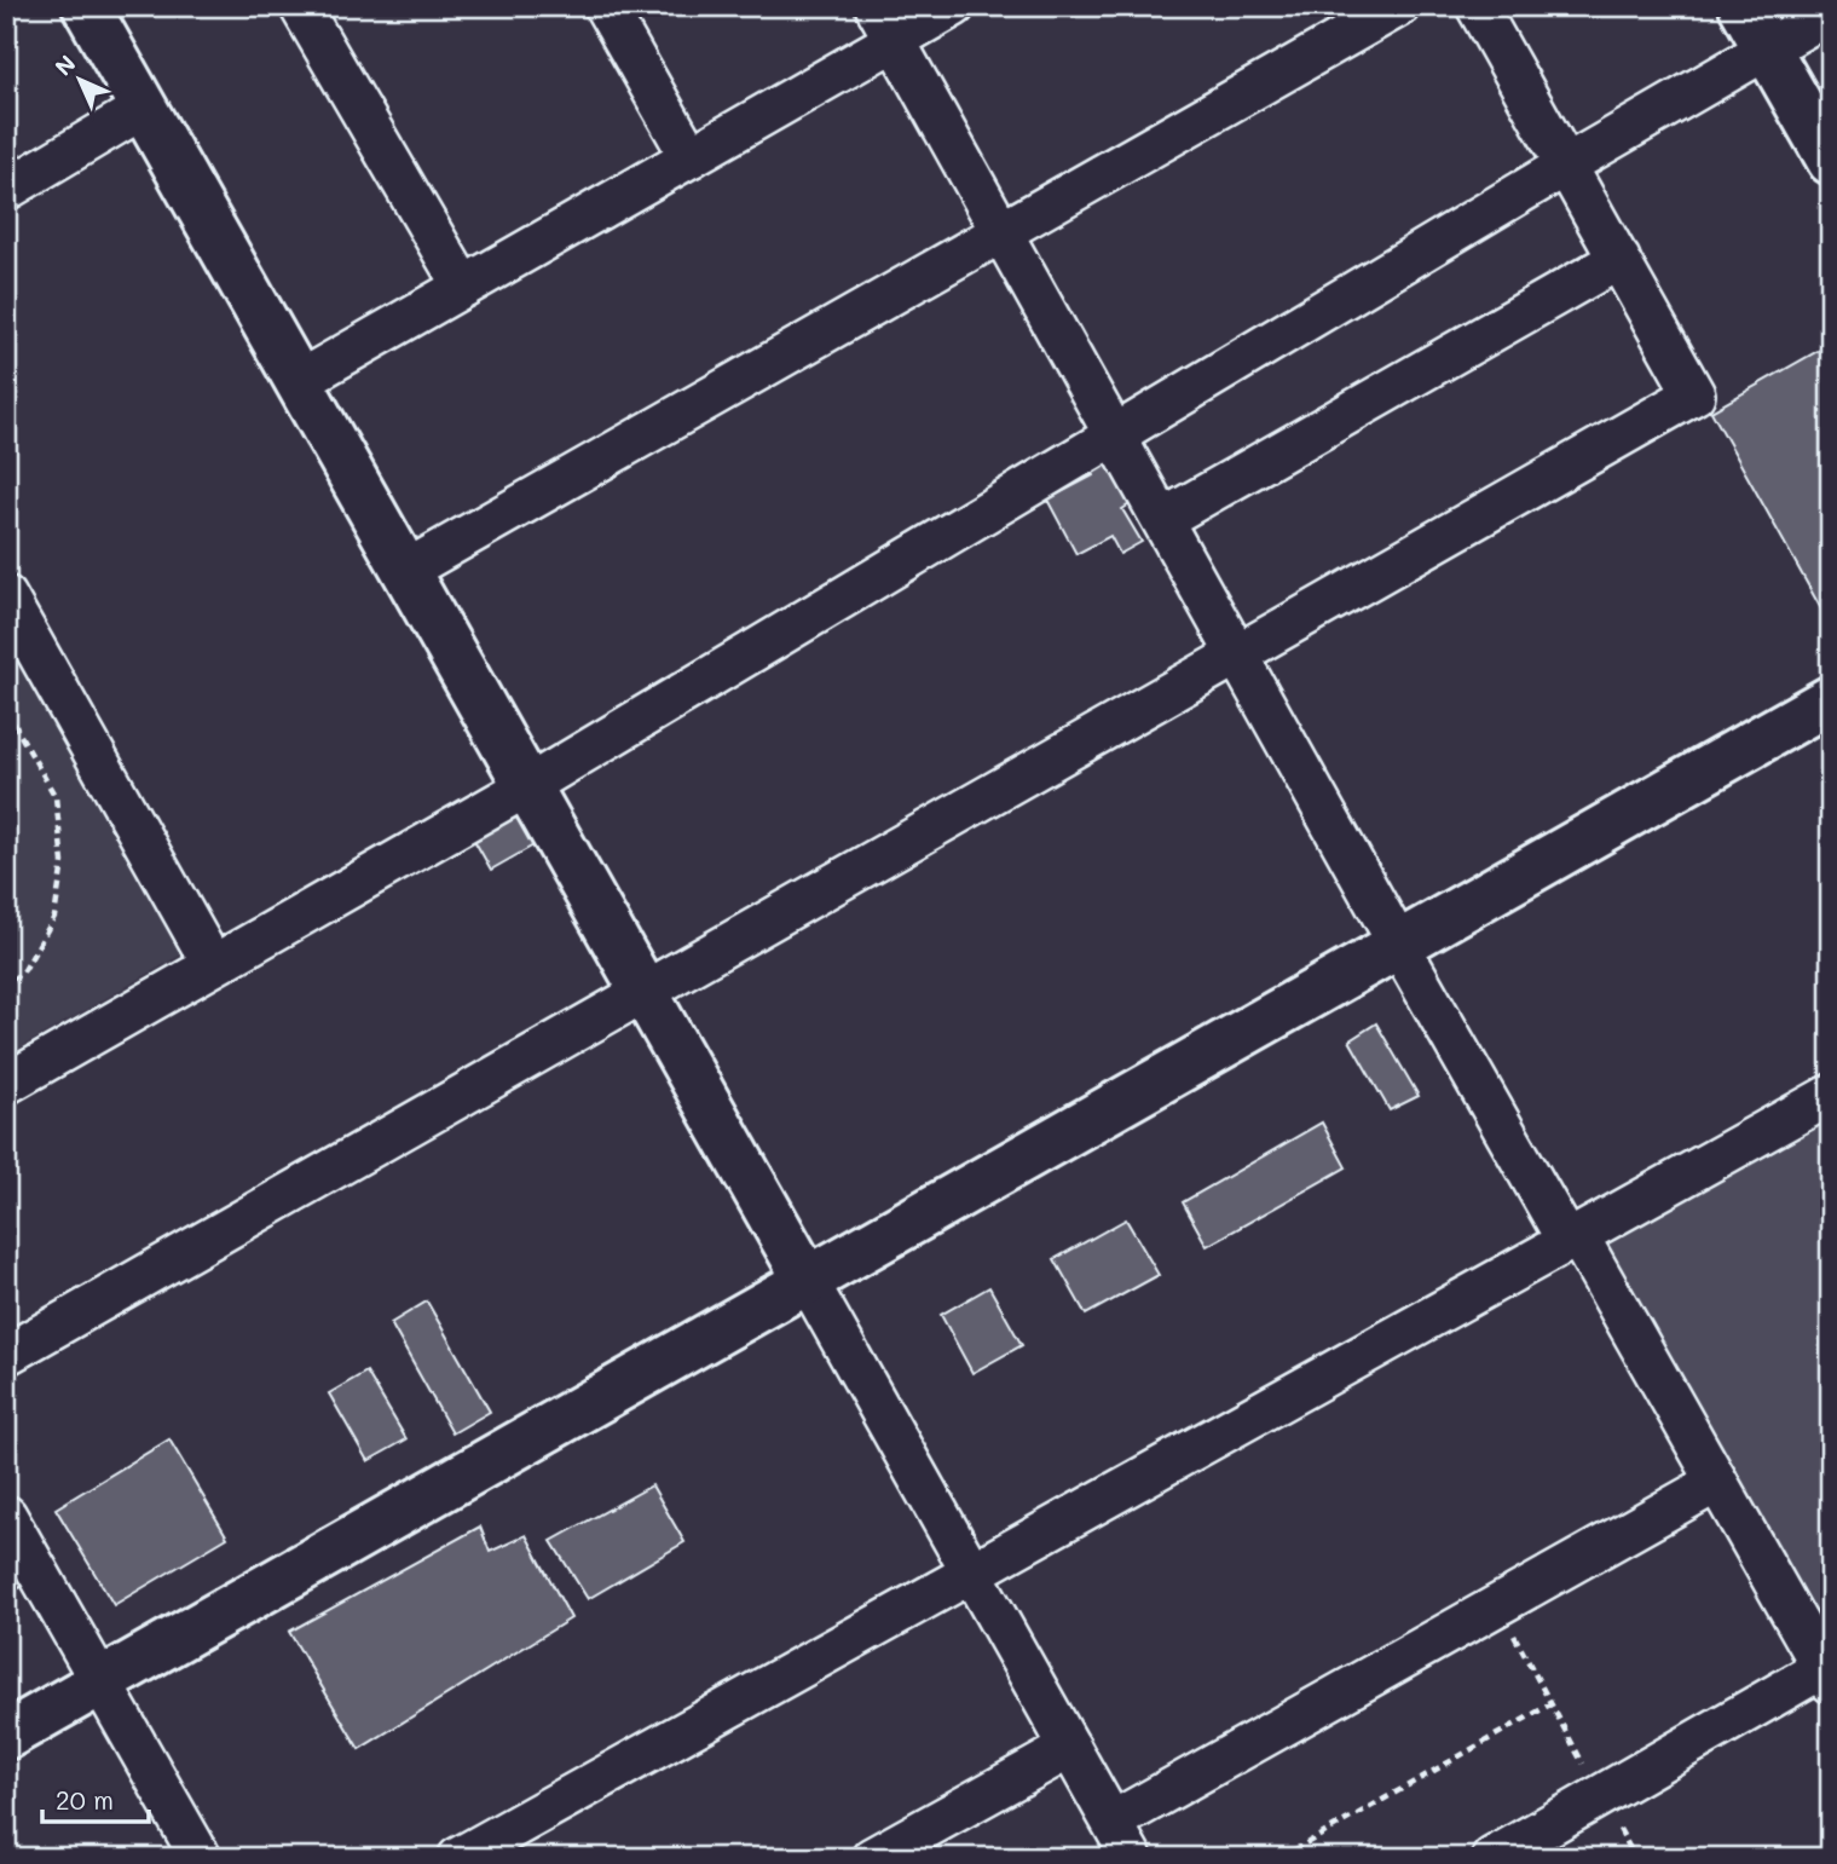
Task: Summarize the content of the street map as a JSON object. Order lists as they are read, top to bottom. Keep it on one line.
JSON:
{"scale_bar":"20 m","north":"top left"}
